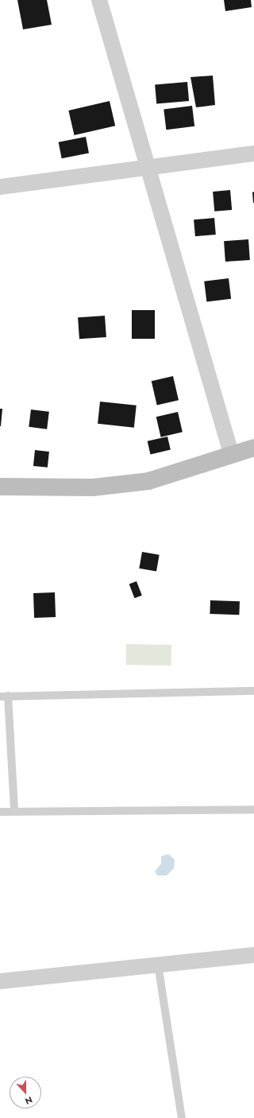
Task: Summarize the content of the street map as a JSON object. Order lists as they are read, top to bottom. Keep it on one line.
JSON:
{"north":"bottom"}
